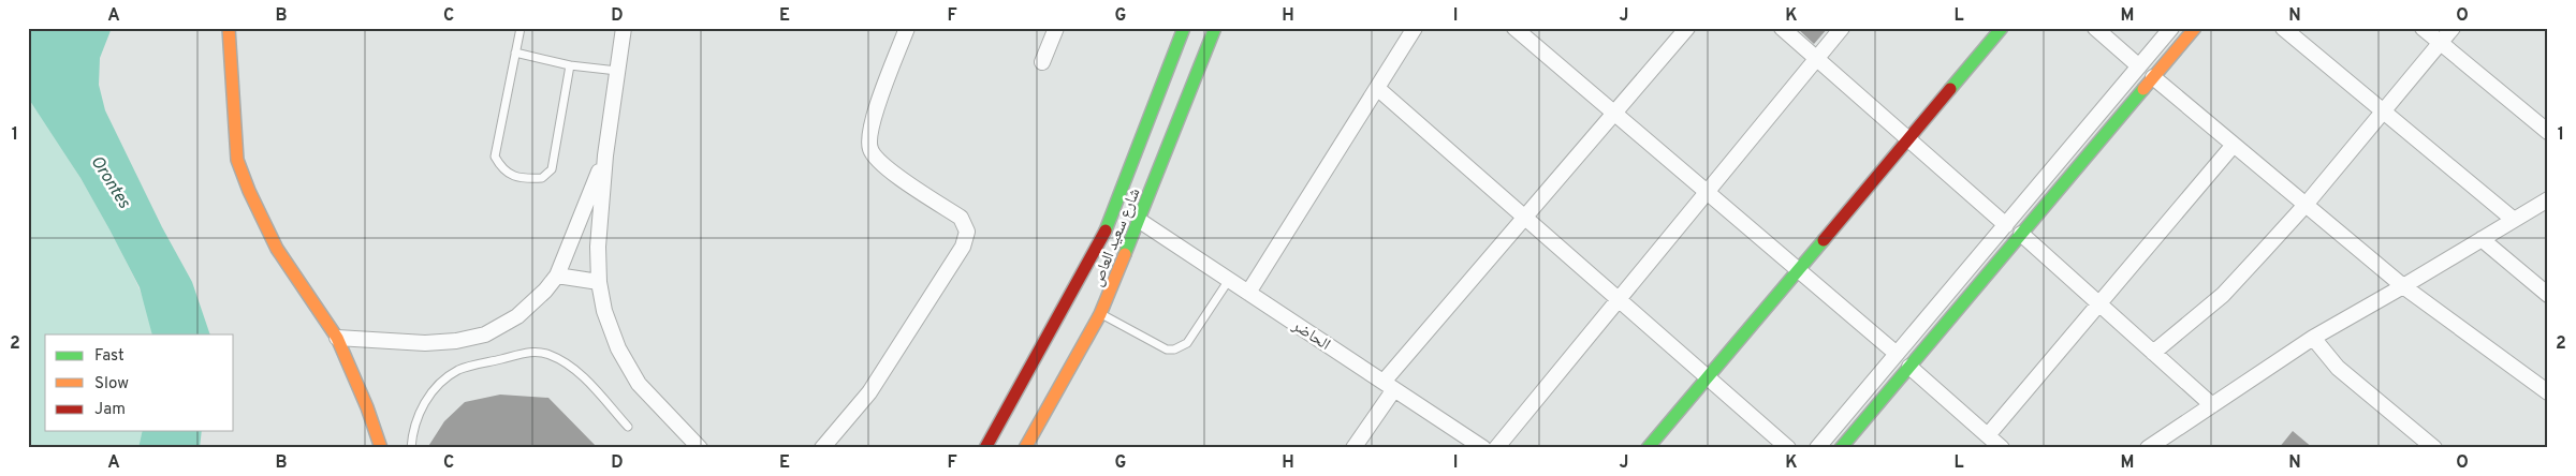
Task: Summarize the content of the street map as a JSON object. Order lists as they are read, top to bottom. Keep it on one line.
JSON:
{"streets":{"main road":["شارع سعيد العاص"],"street":["الحاضر"]},"crossings":[["شارع سعيد العاص","الحاضر"]],"water":["Orontes"],"legend":["Fast","Slow","Jam"],"grid":{"columns":["A","B","C","D","E","F","G","H","I","J","K","L","M","N","O"],"rows":["1","2"]}}
